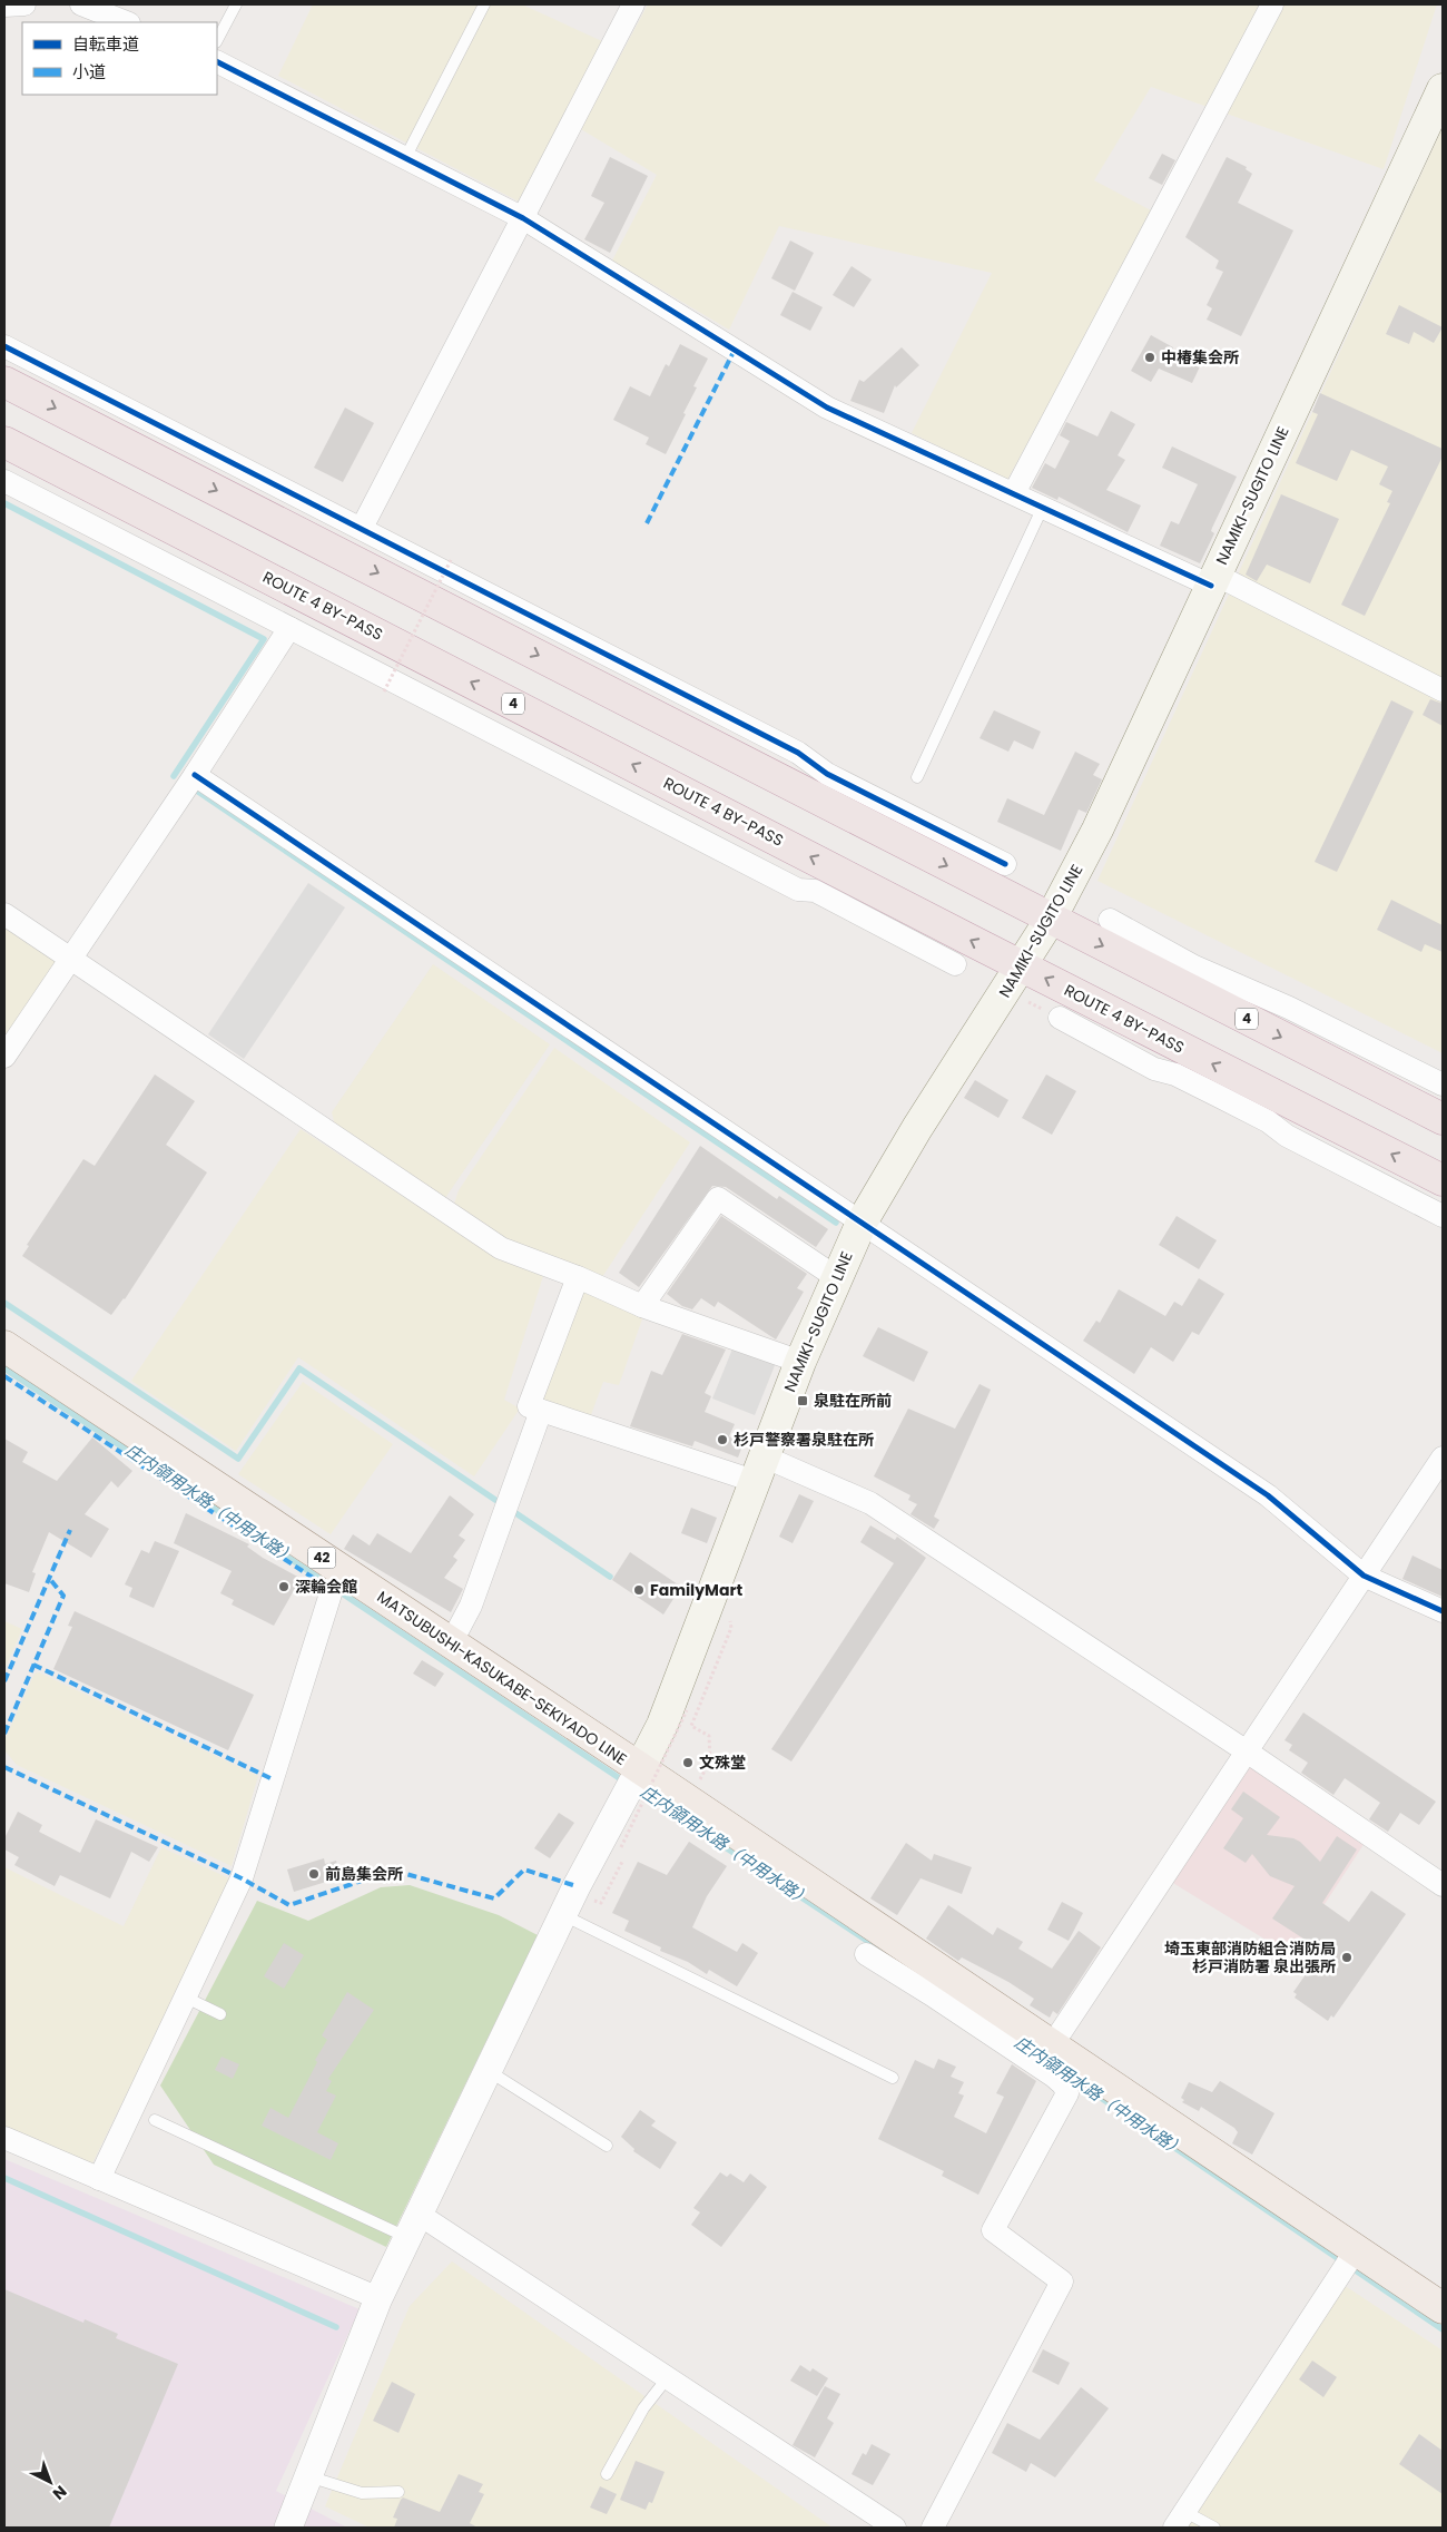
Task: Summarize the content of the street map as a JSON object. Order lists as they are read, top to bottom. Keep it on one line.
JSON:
{"streets":{"highway":["ROUTE 4 BY-PASS","4"],"main road":["NAMIKI-SUGITO LINE","42","MATSUBUSHI-KASUKABE-SEKIYADO LINE"]},"crossings":[["NAMIKI-SUGITO LINE","ROUTE 4 BY-PASS"],["NAMIKI-SUGITO LINE","4"],["NAMIKI-SUGITO LINE","MATSUBUSHI-KASUKABE-SEKIYADO LINE"]],"water":["庄内領用水路（中用水路）"],"places":{"other":["中椿集会所","杉戸警察署泉駐在所","深輪会館","FamilyMart","文殊堂","前島集会所","埼玉東部消防組合消防局 杉戸消防署 泉出張所"],"transit":["泉駐在所前"]},"legend":["自転車道","小道"],"north":"bottom right"}
